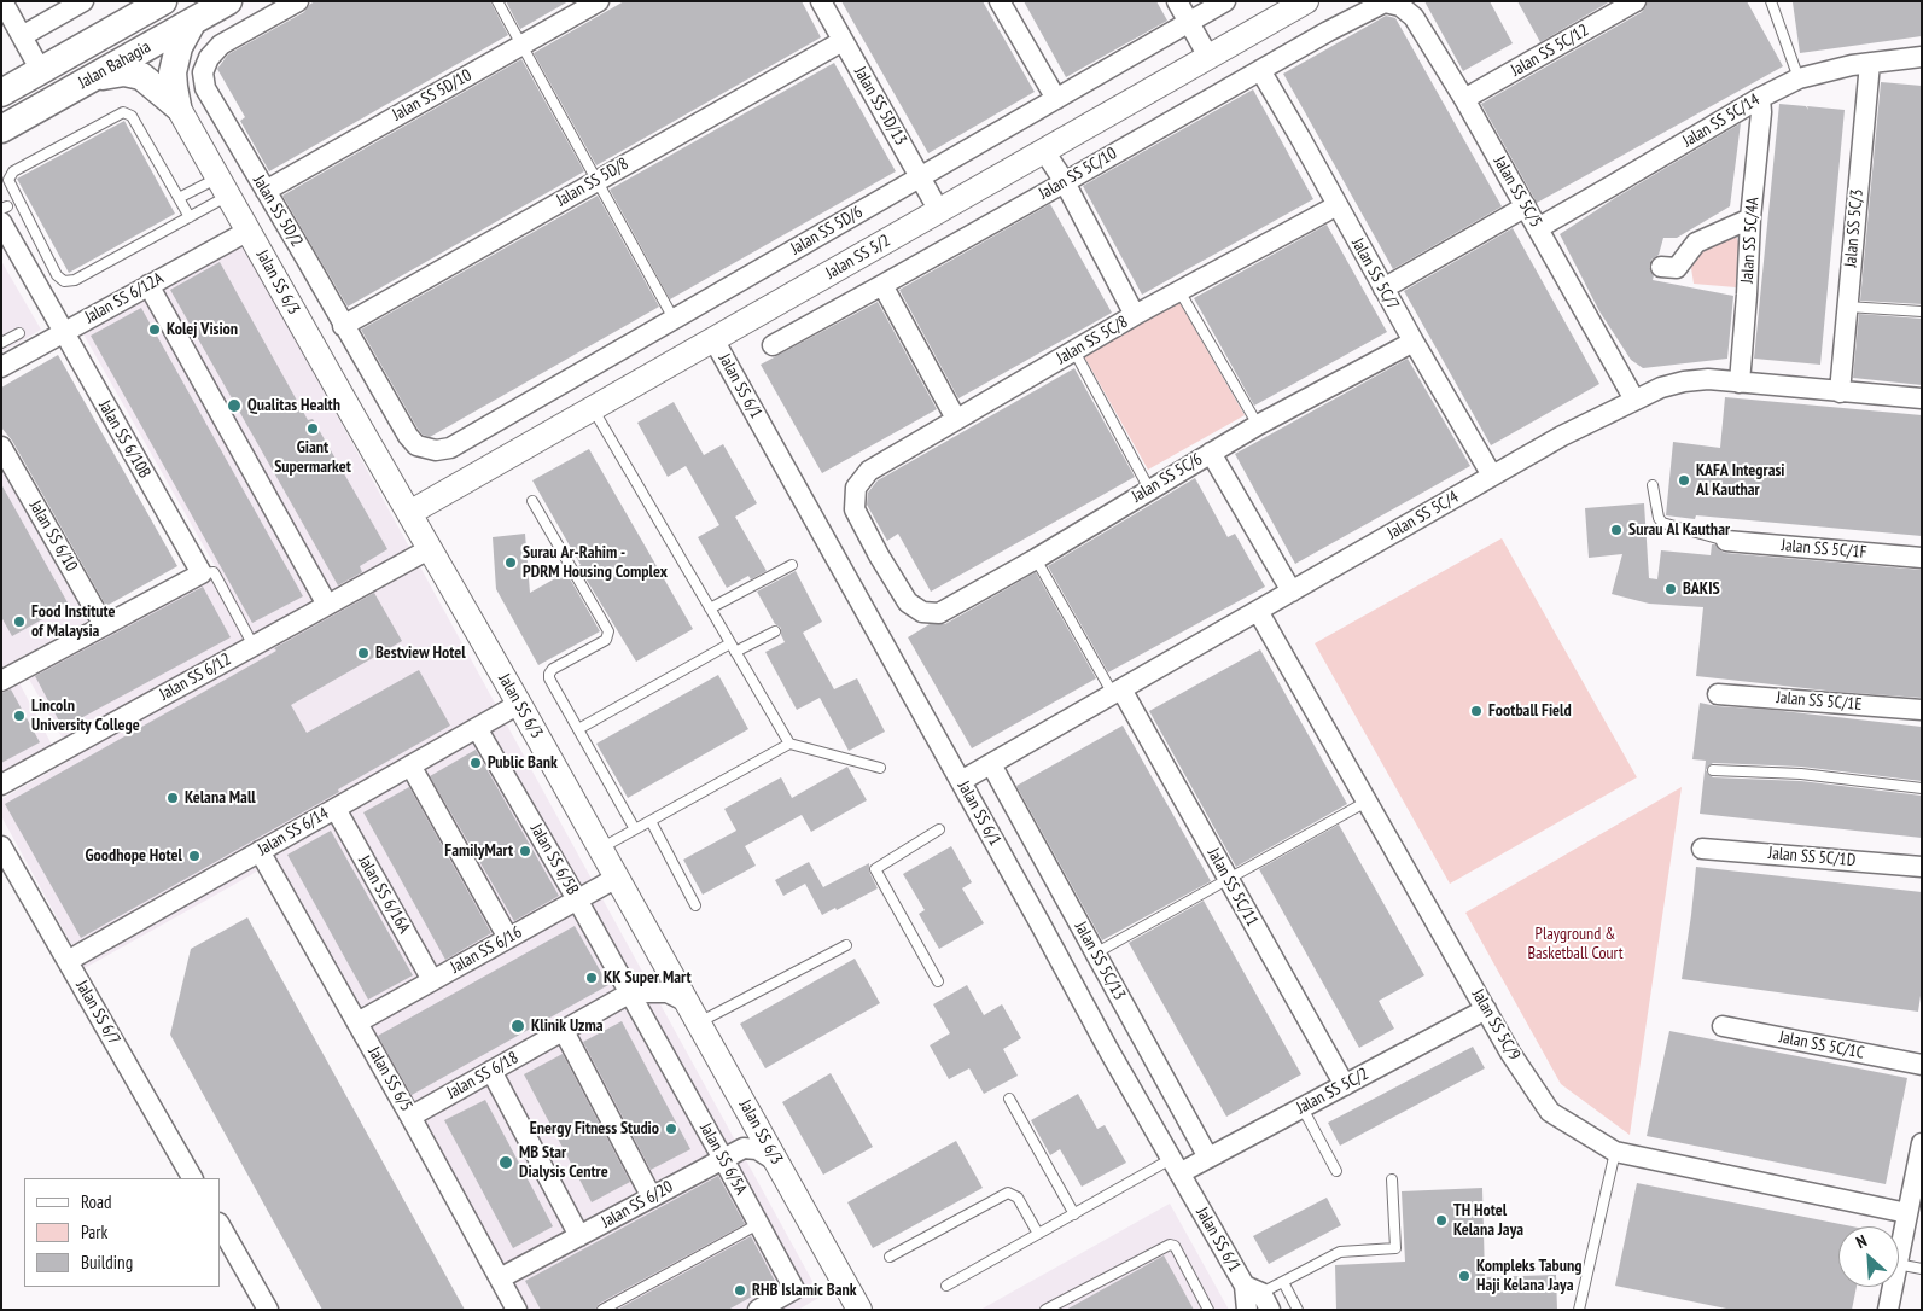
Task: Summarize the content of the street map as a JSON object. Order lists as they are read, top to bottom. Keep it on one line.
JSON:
{"streets":{"main road":["Jalan Bahagia"],"street":["Jalan SS 5C/12","Jalan SS 5D/10","Jalan SS 5D/13","Jalan SS 5C/14","Jalan SS 5C/10","Jalan SS 5D/8","Jalan SS 5C/5","Jalan SS 5D/2","Jalan SS 5C/3","Jalan SS 5D/6","Jalan SS 5C/4A","Jalan SS 5/2","Jalan SS 5C/7","Jalan SS 6/3","Jalan SS 6/12A","Jalan SS 5C/8","Jalan SS 6/1","Jalan SS 6/10B","Jalan SS 5C/6","Jalan SS 5C/4","Jalan SS 6/10","Jalan SS 5C/1F","Jalan SS 6/12","Jalan SS 5C/1E","Jalan SS 6/14","Jalan SS 5C/1D","Jalan SS 6/5B","Jalan SS 5C/11","Jalan SS 6/16A","Jalan SS 6/16","Jalan SS 5C/13","Jalan SS 6/7","Jalan SS 5C/9","Jalan SS 5C/1C","Jalan SS 6/18","Jalan SS 6/5","Jalan SS 5C/2","Jalan SS 6/5A","Jalan SS 6/20"]},"crossings":[["Jalan SS 5C/12","Jalan SS 5C/5"],["Jalan SS 5D/10","Jalan SS 5D/2"],["Jalan SS 5D/13","Jalan SS 5D/8"],["Jalan SS 5D/13","Jalan SS 5D/6"],["Jalan SS 5D/13","Jalan SS 5/2"],["Jalan SS 5C/14","Jalan SS 5C/5"],["Jalan SS 5C/14","Jalan SS 5C/3"],["Jalan SS 5C/14","Jalan SS 5C/4A"],["Jalan SS 5C/10","Jalan SS 5C/5"],["Jalan SS 5C/10","Jalan SS 5C/7"],["Jalan SS 5D/8","Jalan SS 5D/2"],["Jalan SS 5C/5","Jalan SS 5C/4"],["Jalan SS 5D/2","Jalan SS 5D/6"],["Jalan SS 5C/3","Jalan SS 5C/4"],["Jalan SS 5C/4A","Jalan SS 5C/4"],["Jalan SS 5/2","Jalan SS 6/3"],["Jalan SS 5/2","Jalan SS 6/1"],["Jalan SS 5C/7","Jalan SS 5C/8"],["Jalan SS 5C/7","Jalan SS 5C/6"],["Jalan SS 5C/7","Jalan SS 5C/4"],["Jalan SS 6/3","Jalan SS 6/12A"],["Jalan SS 6/3","Jalan SS 6/12"],["Jalan SS 6/3","Jalan SS 6/14"],["Jalan SS 6/3","Jalan SS 6/16"],["Jalan SS 6/3","Jalan SS 6/18"],["Jalan SS 6/3","Jalan SS 6/20"],["Jalan SS 6/12A","Jalan SS 6/10B"],["Jalan SS 5C/8","Jalan SS 5C/6"],["Jalan SS 6/1","Jalan SS 5C/4"],["Jalan SS 6/1","Jalan SS 5C/2"],["Jalan SS 6/10B","Jalan SS 6/12"],["Jalan SS 5C/4","Jalan SS 5C/11"],["Jalan SS 5C/4","Jalan SS 5C/13"],["Jalan SS 5C/4","Jalan SS 5C/9"],["Jalan SS 6/14","Jalan SS 6/5B"],["Jalan SS 6/14","Jalan SS 6/16A"],["Jalan SS 6/14","Jalan SS 6/7"],["Jalan SS 6/14","Jalan SS 6/5"],["Jalan SS 6/5B","Jalan SS 6/16"],["Jalan SS 6/5B","Jalan SS 6/18"],["Jalan SS 6/5B","Jalan SS 6/5A"],["Jalan SS 5C/11","Jalan SS 5C/2"],["Jalan SS 6/16A","Jalan SS 6/16"],["Jalan SS 6/16","Jalan SS 6/5"],["Jalan SS 5C/13","Jalan SS 5C/2"],["Jalan SS 5C/9","Jalan SS 5C/2"],["Jalan SS 6/18","Jalan SS 6/5"],["Jalan SS 6/18","Jalan SS 6/5A"],["Jalan SS 6/5","Jalan SS 6/20"],["Jalan SS 6/5A","Jalan SS 6/20"]],"parks":["Playground & Basketball Court"],"places":["Kolej Vision","Qualitas Health","Giant Supermarket","KAFA Integrasi Al Kauthar","Surau Al Kauthar","Surau Ar-Rahim - PDRM Housing Complex","BAKIS","Food Institute of Malaysia","Bestview Hotel","Football Field","Lincoln University College","Public Bank","Kelana Mall","FamilyMart","Goodhope Hotel","KK Super Mart","Klinik Uzma","Energy Fitness Studio","MB Star Dialysis Centre","TH Hotel Kelana Jaya","Kompleks Tabung Haji Kelana Jaya","RHB Islamic Bank"],"legend":["Road","Park","Building"],"north":"top left"}
